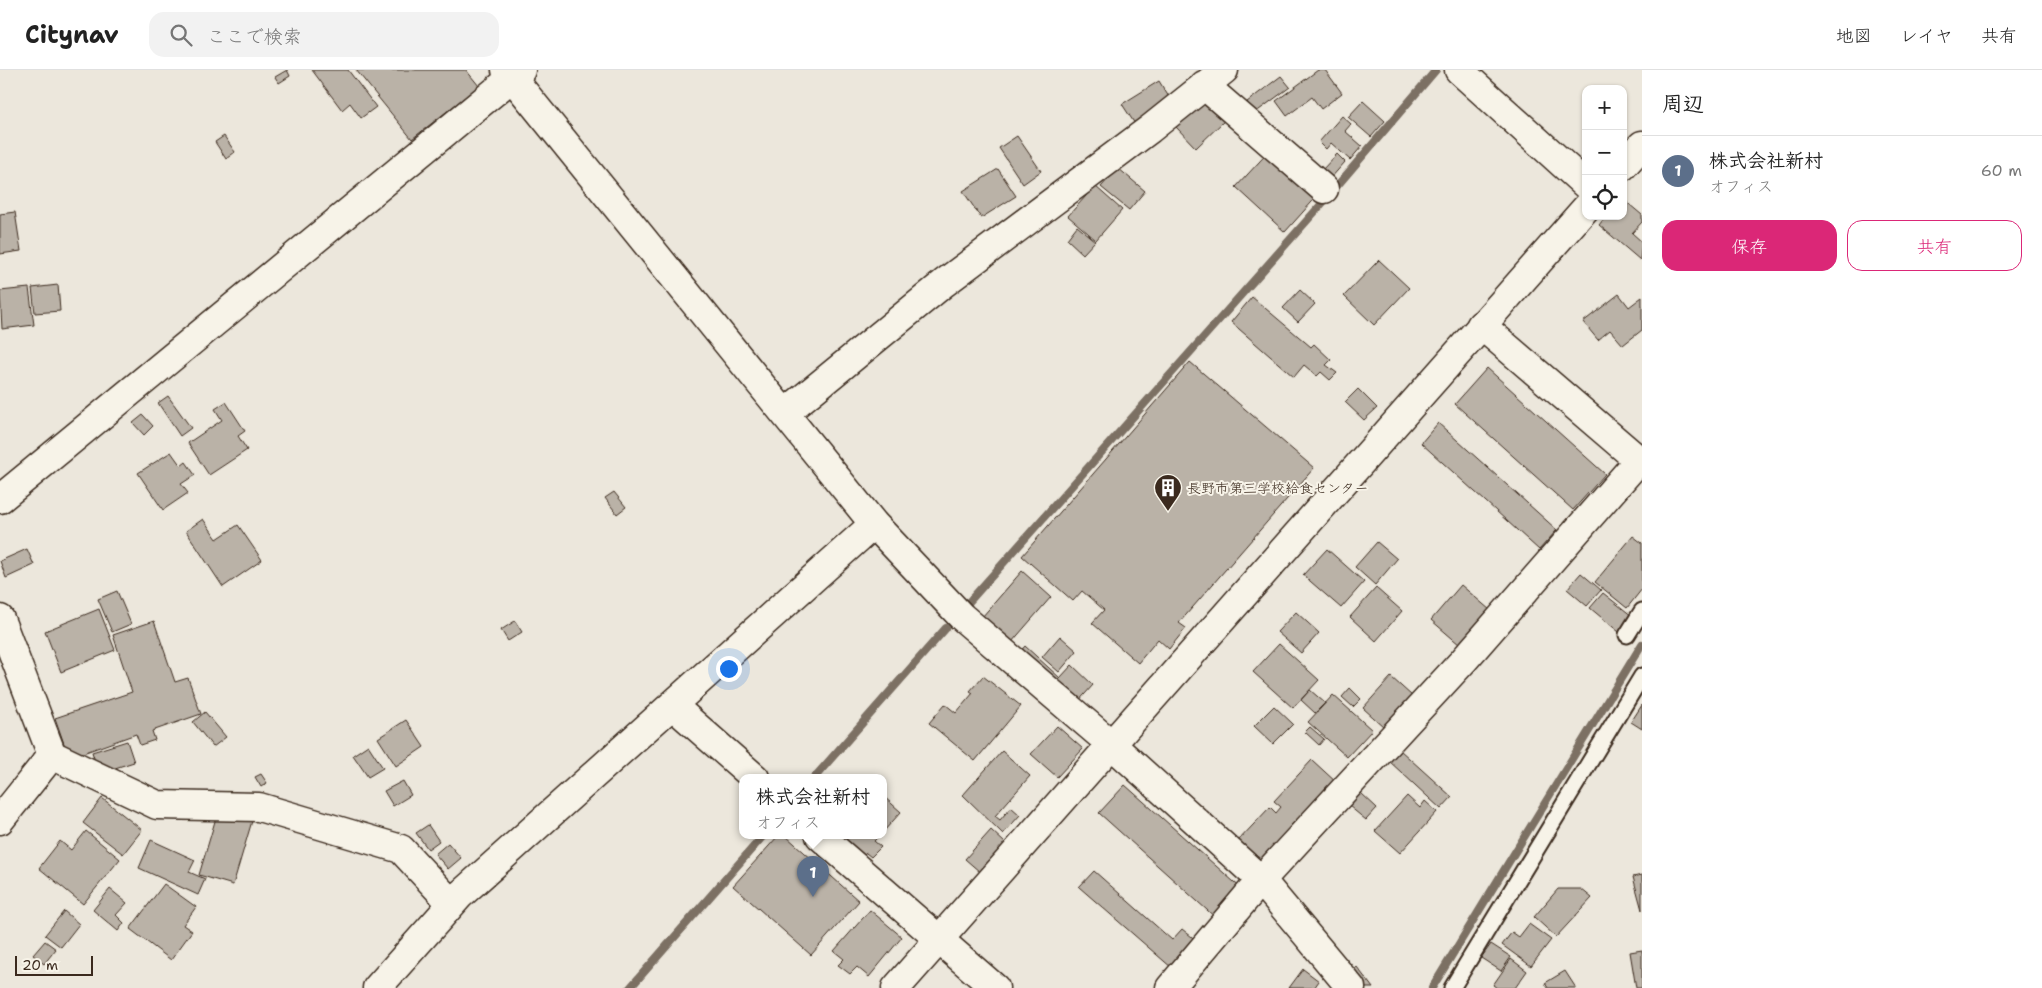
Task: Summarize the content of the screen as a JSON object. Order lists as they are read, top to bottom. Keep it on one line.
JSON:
{"places":{"building":["長野市第三学校給食センター"]},"scale_bar":"20 m","page":{"header":"Citynav","search":"ここで検索","nav":["地図","レイヤ","共有"],"heading":"周辺","map_buttons":["+","−"],"list":[{"mark":"1","name":"株式会社新村","note":"オフィス","value":"60 m"}],"buttons":["保存","共有"],"popup":["株式会社新村","オフィス"],"pins":"1","scale":"20 m"}}
